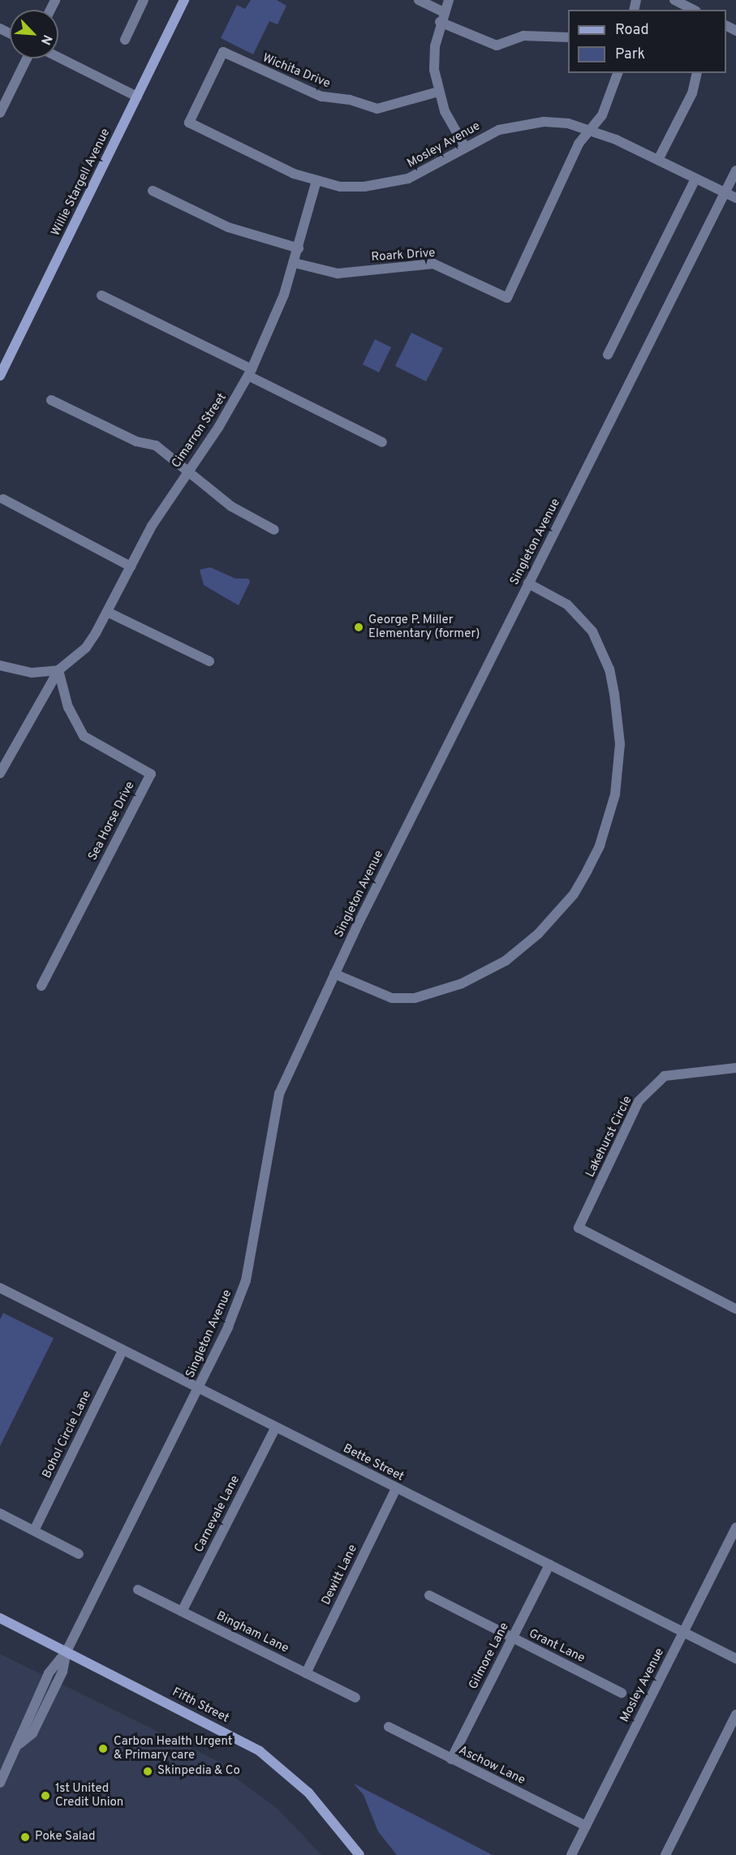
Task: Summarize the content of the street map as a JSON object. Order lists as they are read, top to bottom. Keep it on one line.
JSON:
{"streets":{"street":["Wichita Drive","Mosley Avenue","Willie Stargell Avenue","Roark Drive","Cimarron Street","Singleton Avenue","Sea Horse Drive","Lakehurst Circle","Bohol Circle Lane","Bette Street","Carnevale Lane","Dewitt Lane","Bingham Lane","Grant Lane","Gilmore Lane","Fifth Street","Aschow Lane"]},"crossings":[["Wichita Drive","Mosley Avenue"],["Mosley Avenue","Roark Drive"],["Mosley Avenue","Cimarron Street"],["Mosley Avenue","Singleton Avenue"],["Mosley Avenue","Bette Street"],["Mosley Avenue","Aschow Lane"],["Roark Drive","Cimarron Street"],["Cimarron Street","Sea Horse Drive"],["Singleton Avenue","Bette Street"],["Singleton Avenue","Fifth Street"],["Bohol Circle Lane","Bette Street"],["Bette Street","Carnevale Lane"],["Bette Street","Dewitt Lane"],["Bette Street","Gilmore Lane"],["Carnevale Lane","Bingham Lane"],["Dewitt Lane","Bingham Lane"],["Grant Lane","Gilmore Lane"],["Gilmore Lane","Aschow Lane"]],"places":["George P. Miller Elementary (former)","Carbon Health Urgent & Primary care","Skinpedia & Co","1st United Credit Union","Poke Salad"],"legend":["Road","Park"],"north":"bottom right"}
